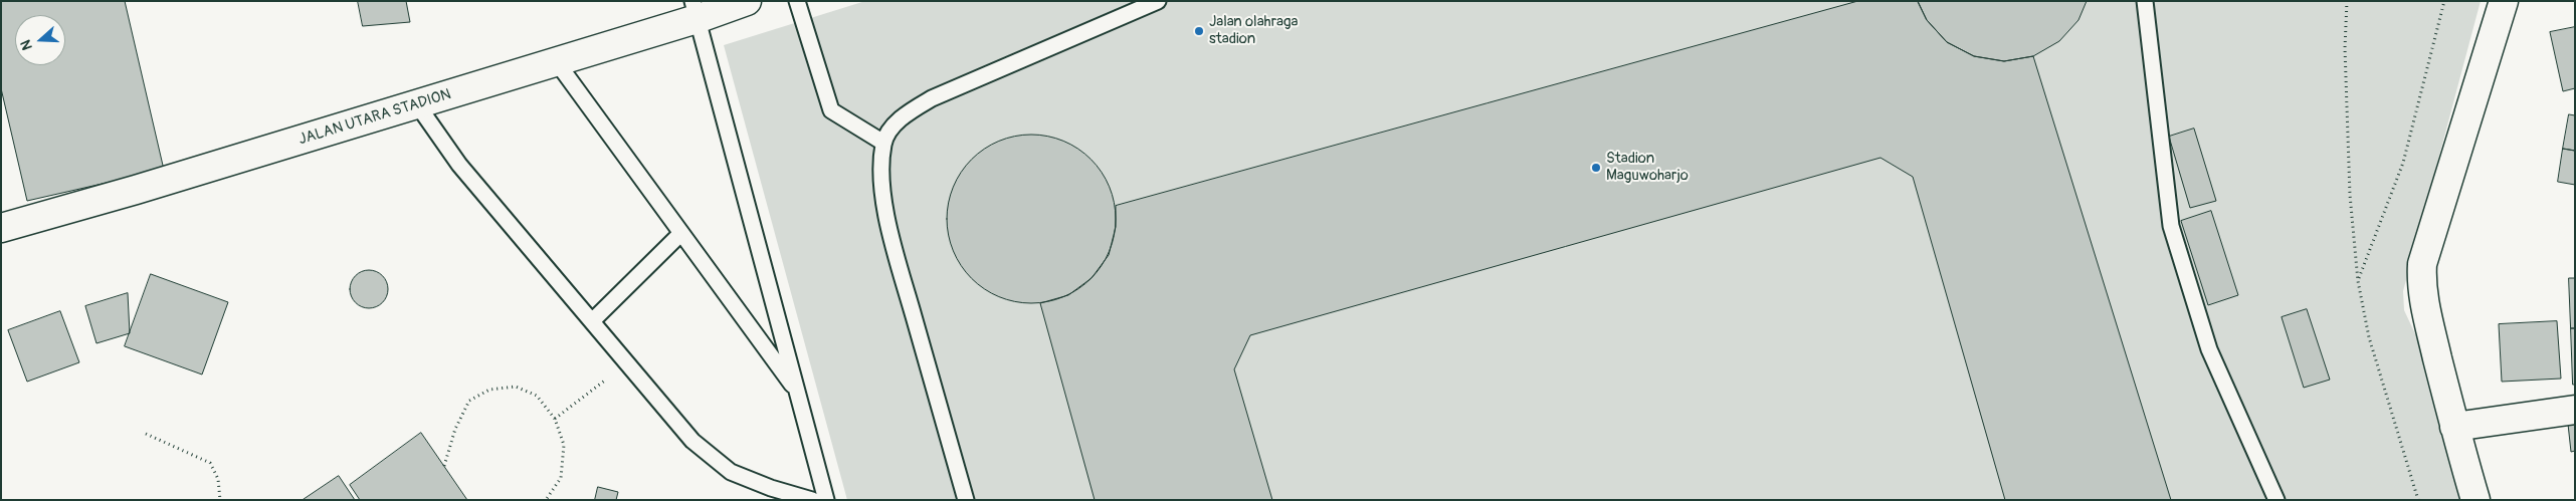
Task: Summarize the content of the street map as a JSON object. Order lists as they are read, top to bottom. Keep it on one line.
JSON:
{"streets":{"street":["JALAN UTARA STADION"]},"places":["Jalan olahraga stadion","Stadion Maguwoharjo"],"north":"left"}
